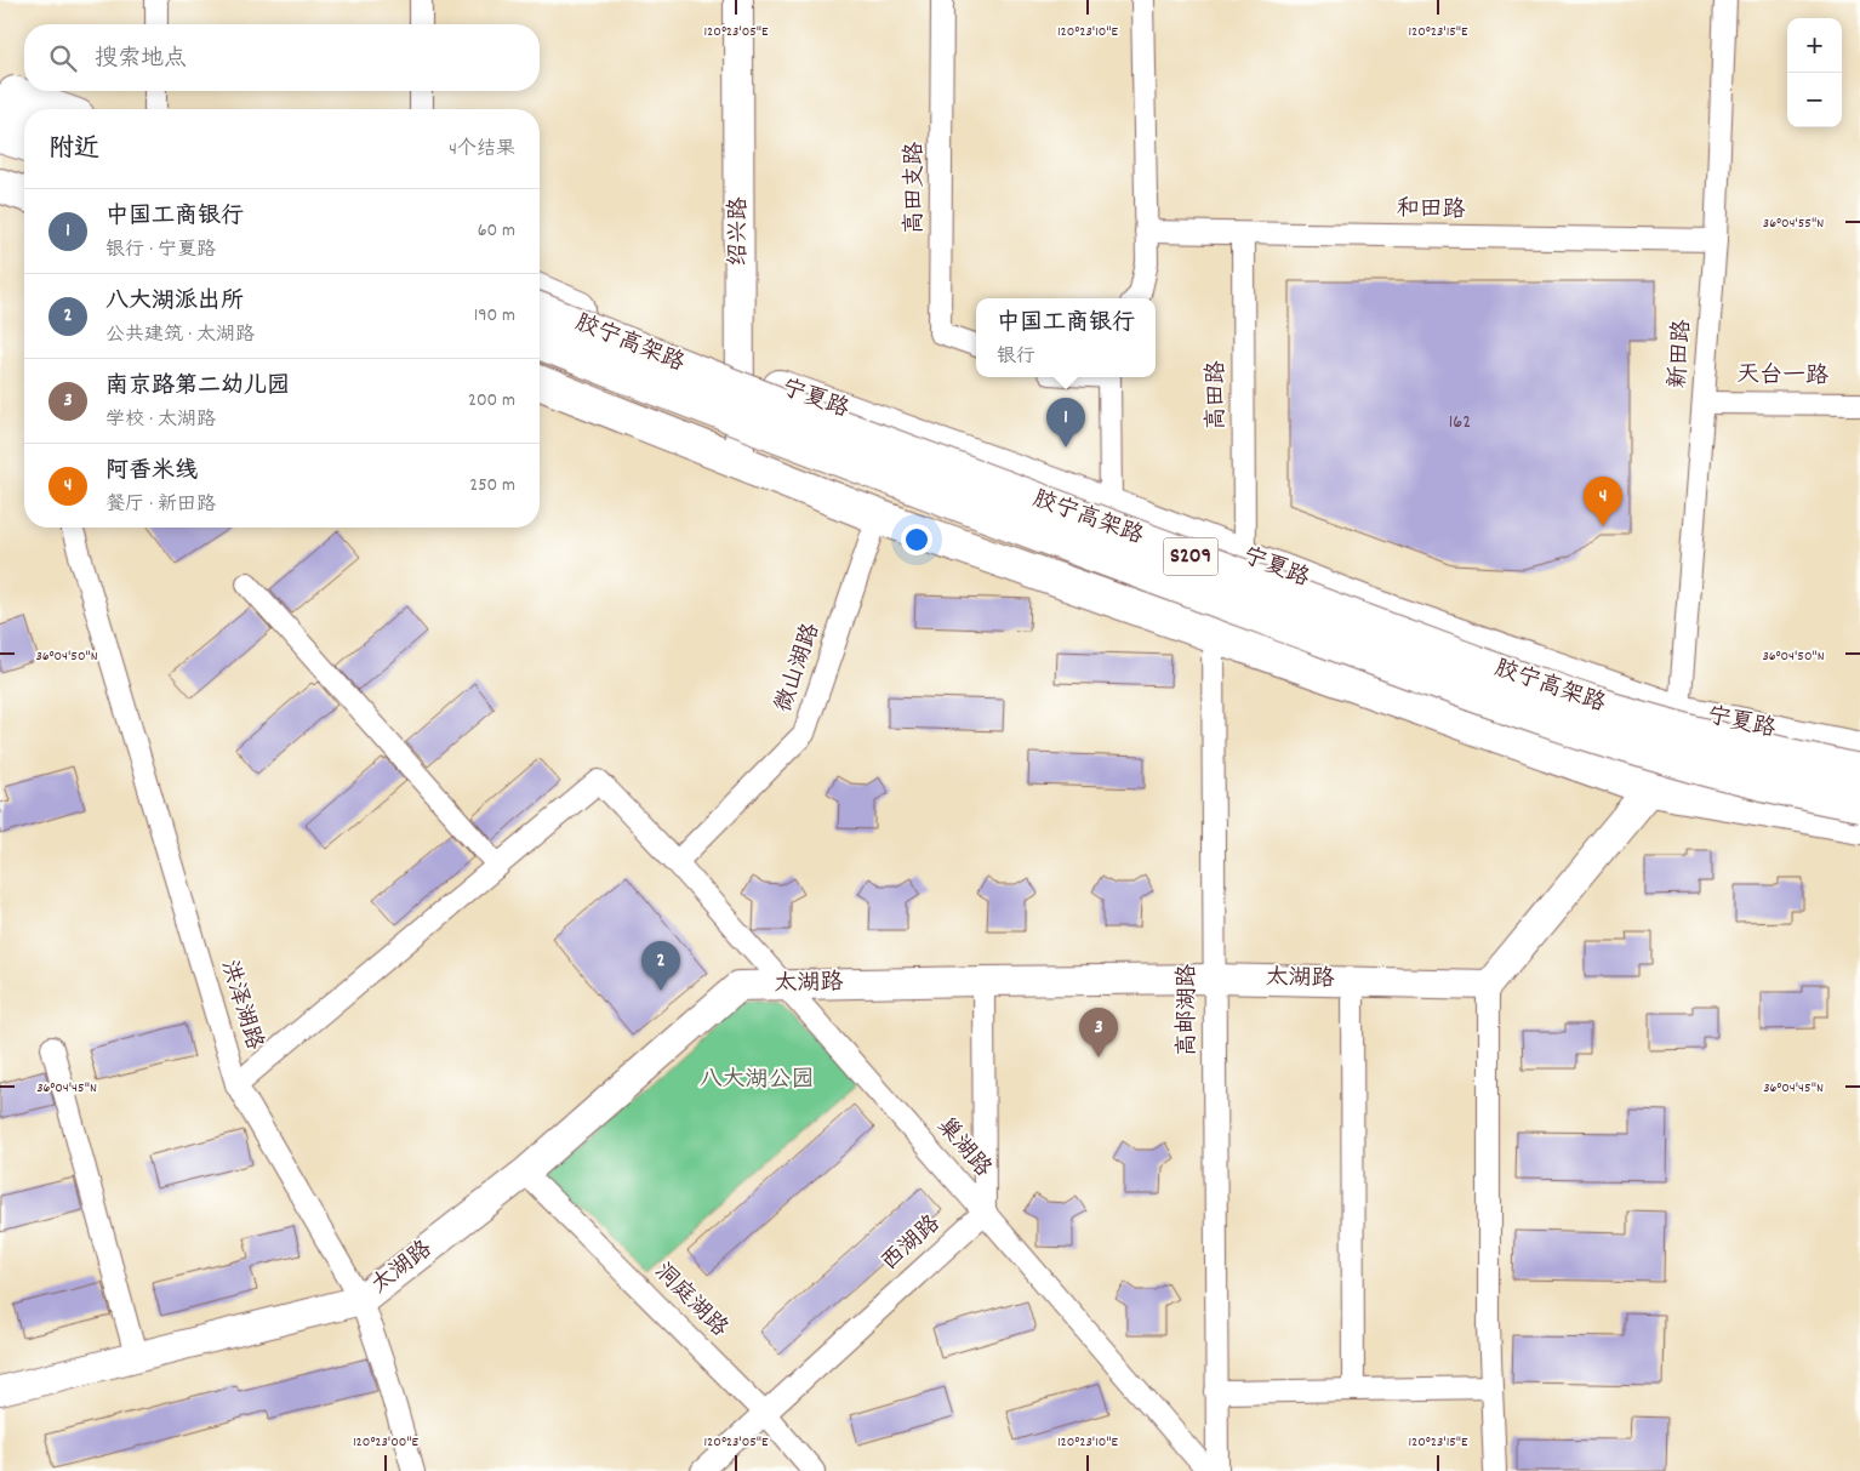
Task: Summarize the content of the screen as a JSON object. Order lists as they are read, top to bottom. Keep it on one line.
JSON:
{"streets":{"main road":["胶宁高架路","宁夏路","S209"],"street":["高田支路","和田路","绍兴路","新田路","天台一路","高田路","微山湖路","太湖路","洪泽湖路","高邮湖路","巢湖路","西湖路","洞庭湖路"]},"crossings":[["和田路","新田路"],["和田路","高田路"],["绍兴路","宁夏路"],["新田路","天台一路"],["新田路","宁夏路"],["高田路","宁夏路"],["高田路","高邮湖路"],["宁夏路","高邮湖路"],["微山湖路","巢湖路"],["太湖路","洪泽湖路"],["太湖路","高邮湖路"],["太湖路","巢湖路"],["太湖路","洞庭湖路"],["巢湖路","西湖路"],["西湖路","洞庭湖路"]],"parks":["八大湖公园"],"house_numbers":["162"],"page":{"map_buttons":["+","−"],"search":"搜索地点","heading":["附近","4个结果"],"list":[{"mark":"1","name":"中国工商银行","note":"银行 · 宁夏路","value":"60 m"},{"mark":"2","name":"八大湖派出所","note":"公共建筑 · 太湖路","value":"190 m"},{"mark":"3","name":"南京路第二幼儿园","note":"学校 · 太湖路","value":"200 m"},{"mark":"4","name":"阿香米线","note":"餐厅 · 新田路","value":"250 m"}],"popup":["中国工商银行","银行"],"pins":["1","4","2","3"]},"coordinates":["120°23'05\"E","120°23'10\"E","120°23'15\"E","36°04'55\"N","36°04'50\"N","36°04'45\"N","120°23'00\"E"]}
